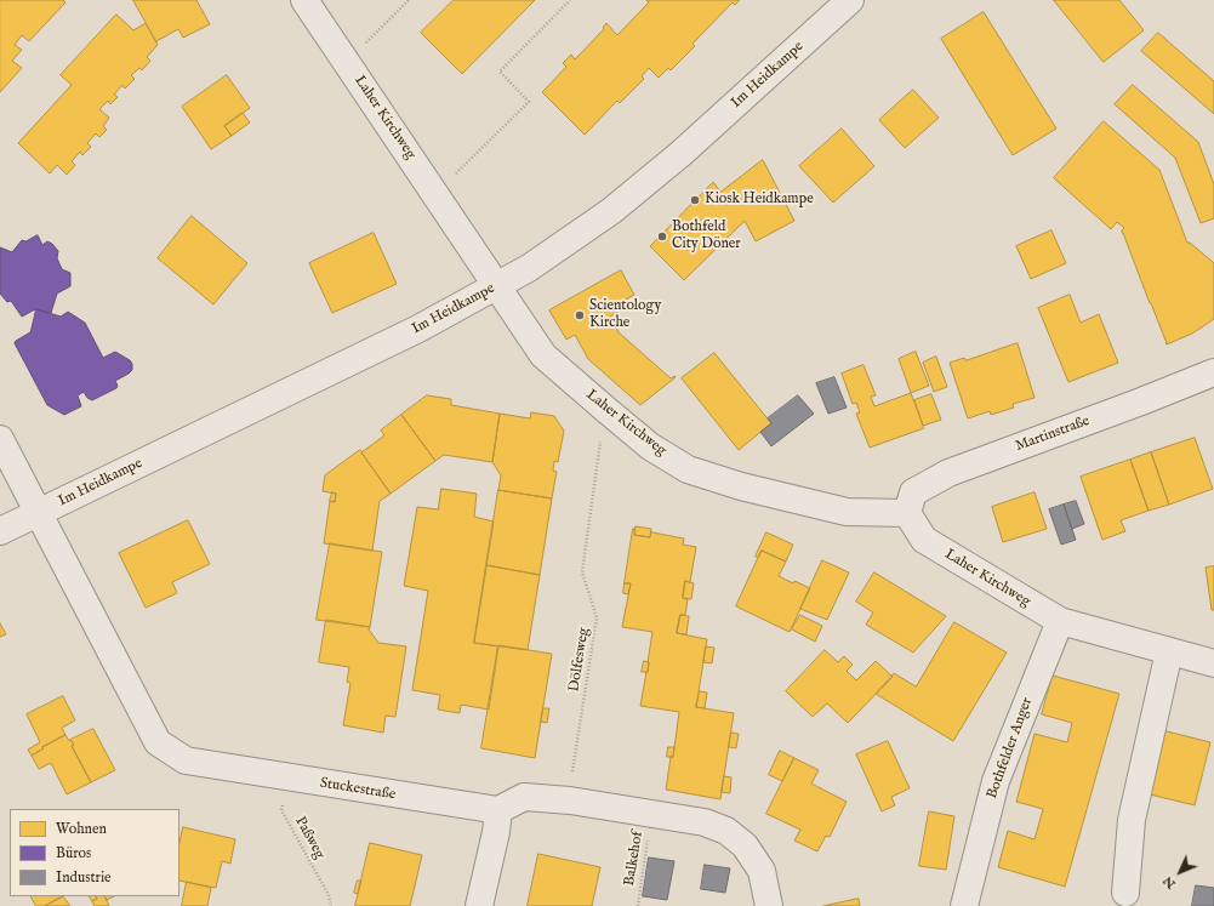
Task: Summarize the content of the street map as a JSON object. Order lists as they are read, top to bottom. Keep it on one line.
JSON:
{"streets":{"street":["Im Heidkampe","Laher Kirchweg","Martinstraße","Bothfelder Anger","Stuckestraße"],"path":["Dölfesweg","Paßweg","Balkehof"]},"crossings":[["Im Heidkampe","Laher Kirchweg"],["Im Heidkampe","Stuckestraße"],["Laher Kirchweg","Martinstraße"],["Laher Kirchweg","Dölfesweg"],["Laher Kirchweg","Bothfelder Anger"],["Stuckestraße","Paßweg"]],"places":["Kiosk Heidkampe","Bothfeld City Döner","Scientology Kirche"],"legend":["Wohnen","Büros","Industrie"],"north":"bottom left"}
